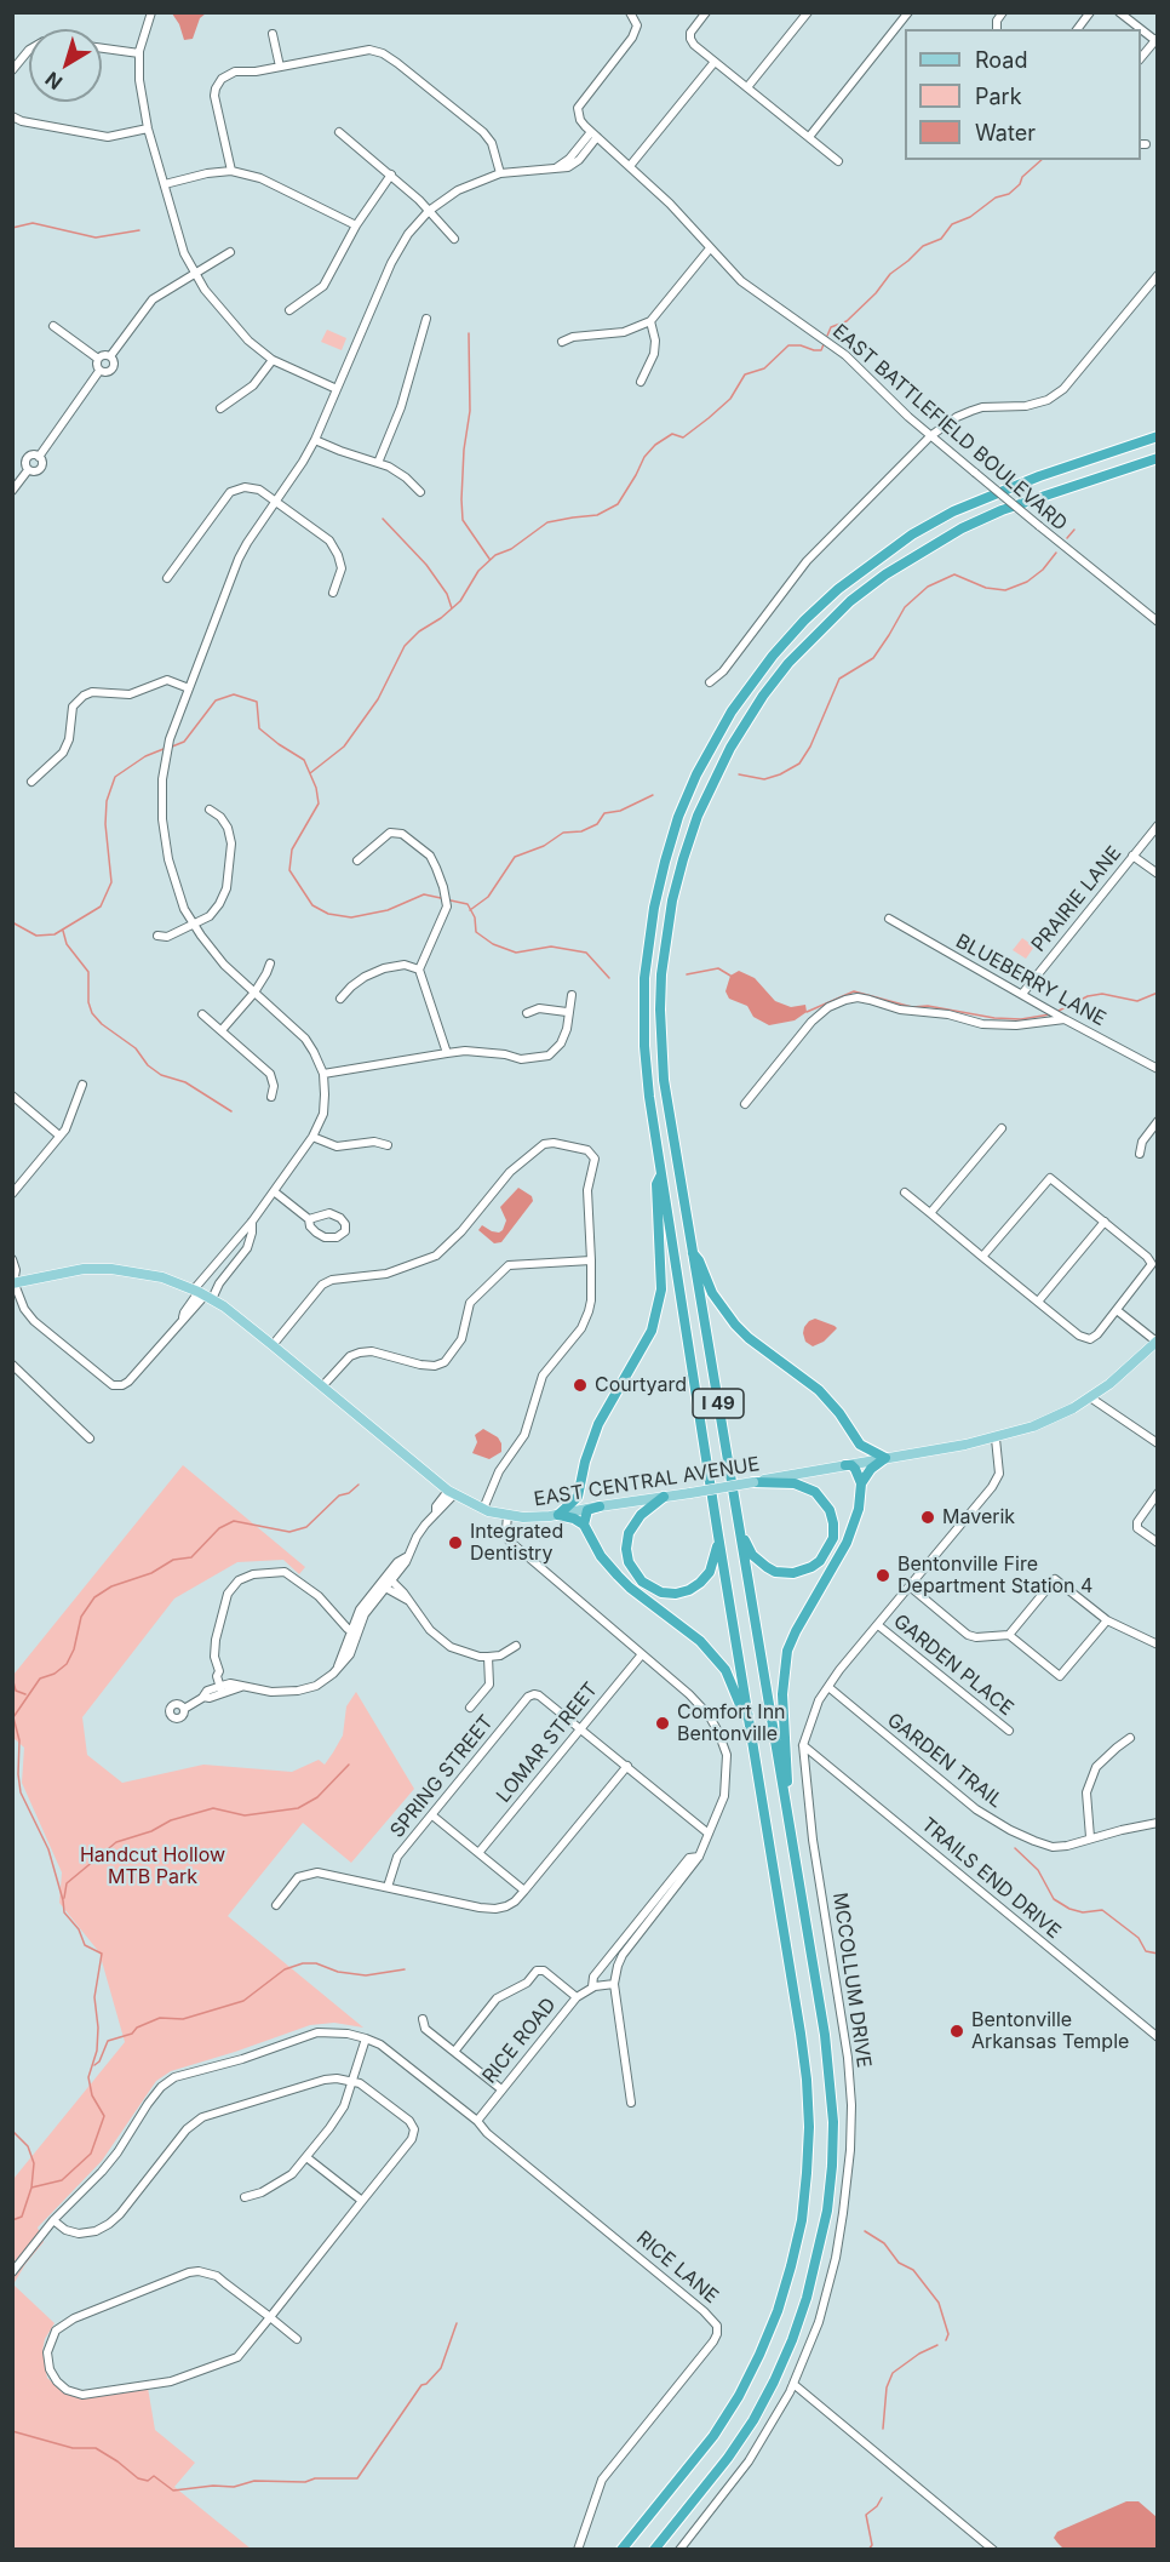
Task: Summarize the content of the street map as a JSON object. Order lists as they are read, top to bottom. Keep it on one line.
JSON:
{"streets":{"highway":["I 49"],"main road":["EAST CENTRAL AVENUE"],"street":["EAST BATTLEFIELD BOULEVARD","PRAIRIE LANE","BLUEBERRY LANE","GARDEN PLACE","LOMAR STREET","GARDEN TRAIL","SPRING STREET","TRAILS END DRIVE","MCCOLLUM DRIVE","RICE ROAD","RICE LANE"]},"crossings":[["PRAIRIE LANE","BLUEBERRY LANE"],["EAST CENTRAL AVENUE","MCCOLLUM DRIVE"],["GARDEN PLACE","MCCOLLUM DRIVE"],["LOMAR STREET","SPRING STREET"],["GARDEN TRAIL","MCCOLLUM DRIVE"],["TRAILS END DRIVE","MCCOLLUM DRIVE"],["RICE ROAD","RICE LANE"]],"parks":["Handcut Hollow MTB Park"],"places":["Courtyard","Maverik","Integrated Dentistry","Bentonville Fire Department Station 4","Comfort Inn Bentonville","Bentonville Arkansas Temple"],"legend":["Road","Park","Water"],"north":"bottom left"}
